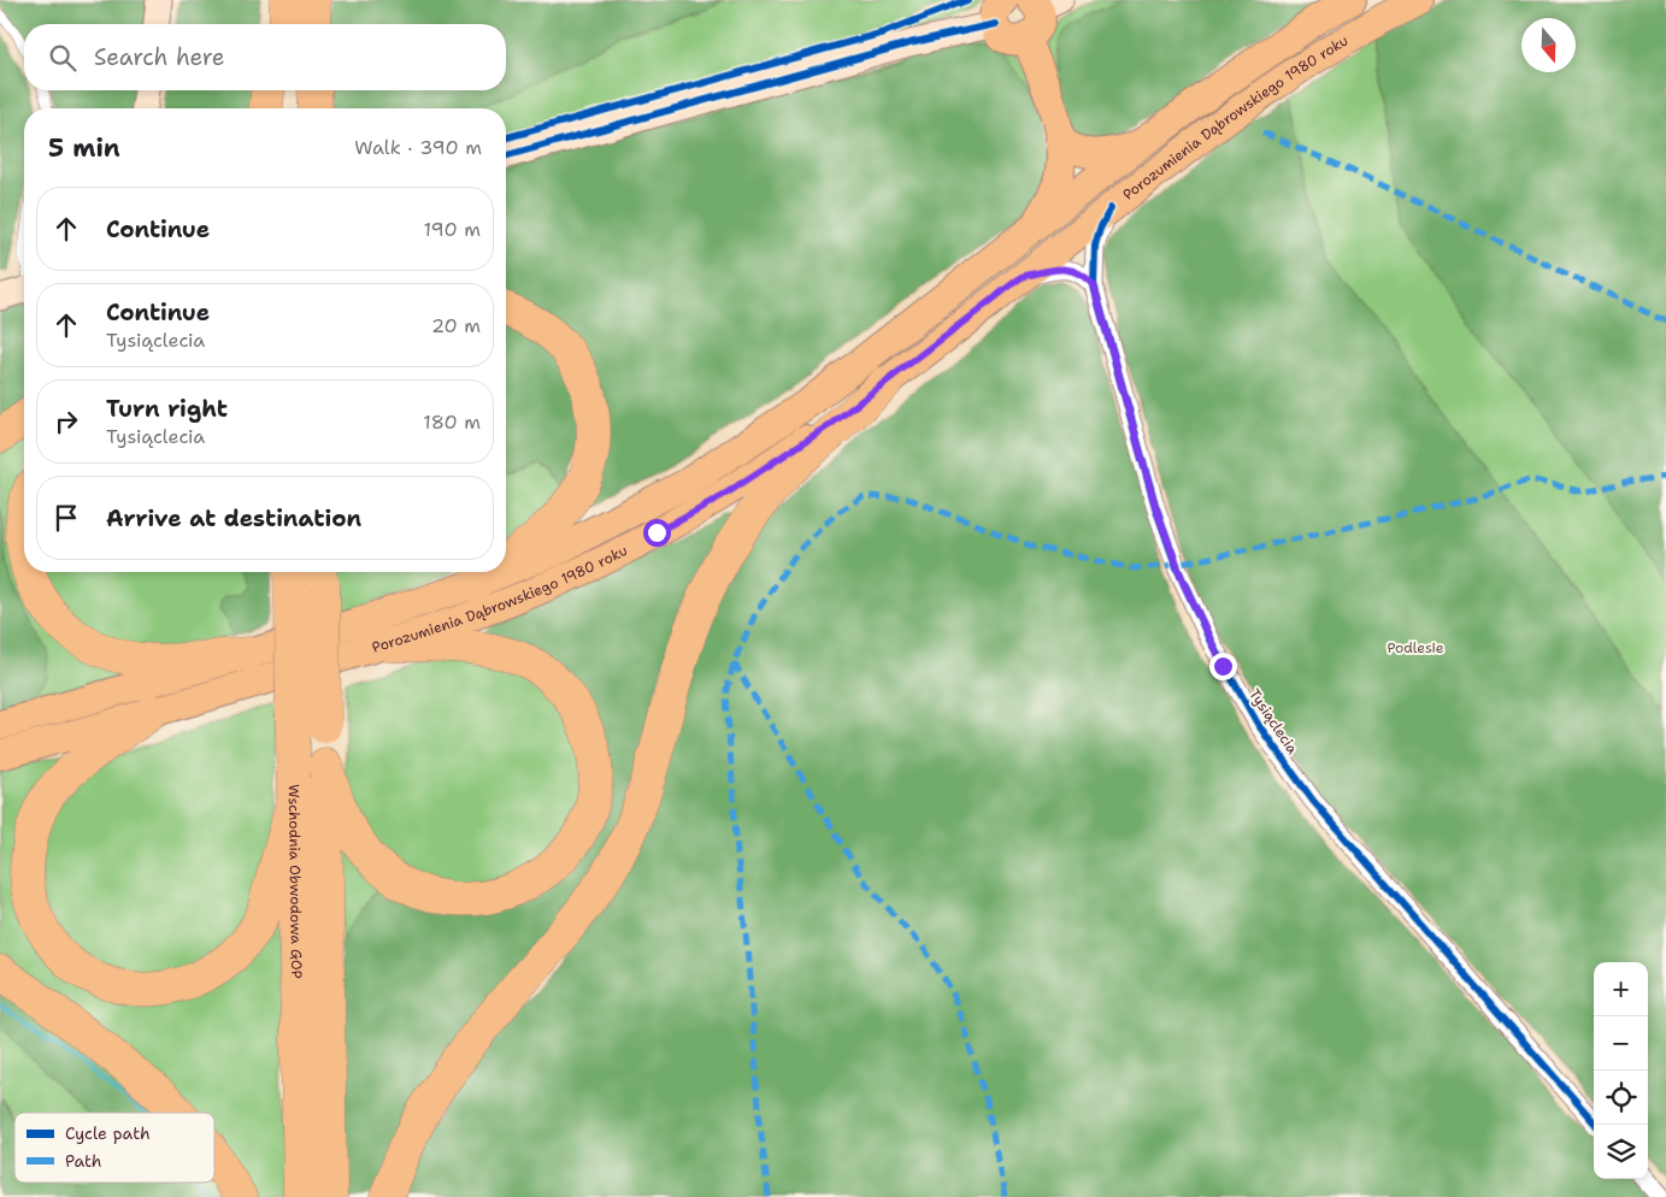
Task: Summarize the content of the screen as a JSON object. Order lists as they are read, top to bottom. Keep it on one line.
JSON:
{"streets":{"highway":["Wschodnia Obwodowa GOP"],"main road":["Porozumienia Dąbrowskiego 1980 roku"],"street":["Tysiąclecia"]},"crossings":[["Porozumienia Dąbrowskiego 1980 roku","Tysiąclecia"]],"parks":["Podlesie"],"legend":["Cycle path","Path"],"north":"bottom","page":{"search":"Search here","heading":["5 min","Walk · 390 m"],"list":[["Continue","190 m"],["Continue","Tysiąclecia","20 m"],["Turn right","Tysiąclecia","180 m"],"Arrive at destination"],"map_buttons":["+","−"]}}
